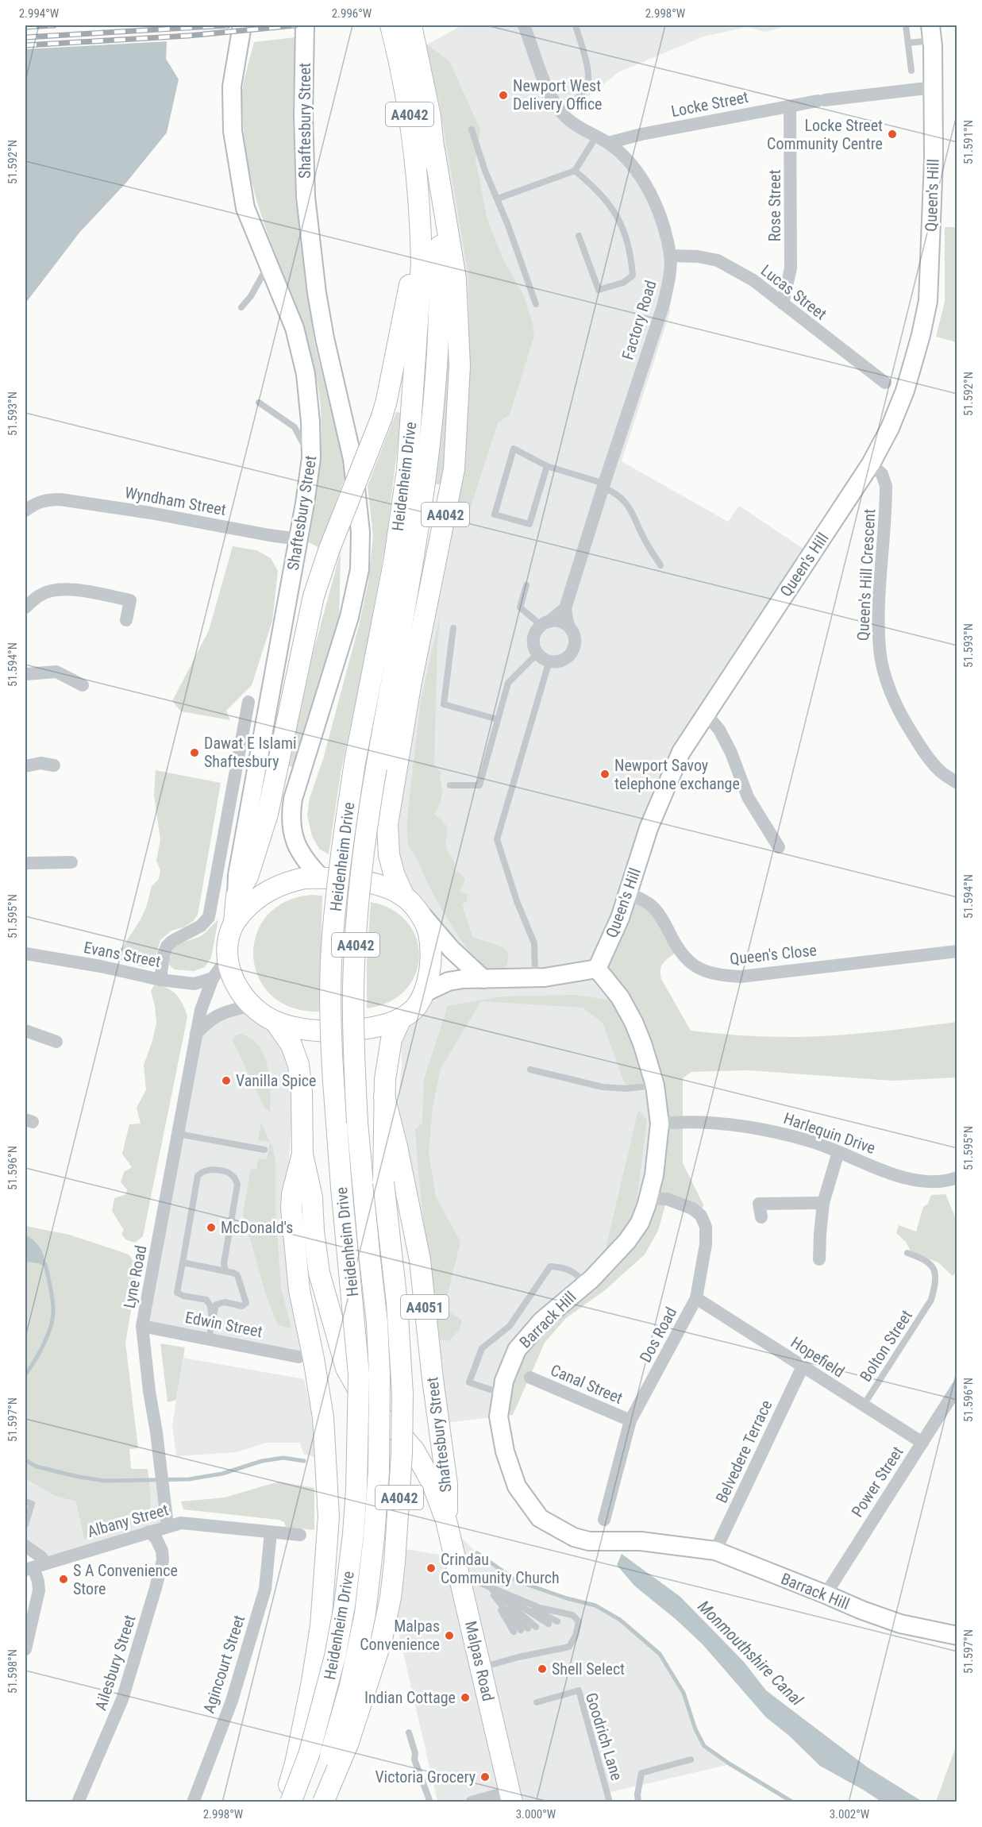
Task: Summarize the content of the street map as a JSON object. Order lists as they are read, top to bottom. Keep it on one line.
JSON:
{"streets":{"main road":["A4042","Shaftesbury Street","Queen's Hill","Heidenheim Drive","A4051","Barrack Hill","Malpas Road"],"street":["Locke Street","Rose Street","Lucas Street","Factory Road","Wyndham Street","Queen's Hill Crescent","Evans Street","Queen's Close","Harlequin Drive","Lyne Road","Edwin Street","Dos Road","Hopefield","Canal Street","Belvedere Terrace","Power Street","Albany Street","Ailesbury Street","Agincourt Street"],"lane":["Bolton Street","Goodrich Lane"]},"crossings":[["Locke Street","Queen's Hill"],["Locke Street","Rose Street"],["Locke Street","Factory Road"],["A4042","Shaftesbury Street"],["A4042","Heidenheim Drive"],["A4042","Lyne Road"],["Shaftesbury Street","Wyndham Street"],["Shaftesbury Street","Malpas Road"],["Queen's Hill","Queen's Hill Crescent"],["Queen's Hill","Queen's Close"],["Queen's Hill","Barrack Hill"],["Rose Street","Lucas Street"],["Lucas Street","Factory Road"],["Evans Street","Lyne Road"],["Harlequin Drive","Barrack Hill"],["Lyne Road","Edwin Street"],["Lyne Road","Albany Street"],["Barrack Hill","Dos Road"],["Barrack Hill","Belvedere Terrace"],["Barrack Hill","Power Street"],["Dos Road","Hopefield"],["Dos Road","Canal Street"],["Bolton Street","Hopefield"],["Hopefield","Belvedere Terrace"],["Hopefield","Power Street"],["Albany Street","Ailesbury Street"],["Albany Street","Agincourt Street"]],"water":["Monmouthshire Canal"],"places":["Newport West Delivery Office","Locke Street Community Centre","Dawat E Islami Shaftesbury","Newport Savoy telephone exchange","Vanilla Spice","McDonald's","Crindau Community Church","S A Convenience Store","Malpas Convenience","Shell Select","Indian Cottage","Victoria Grocery"],"coordinates":["2.994°W","2.996°W","2.998°W","51.591°N","51.592°N","51.593°N","51.594°N","51.595°N","51.596°N","51.597°N","51.598°N","3.000°W","3.002°W"]}
